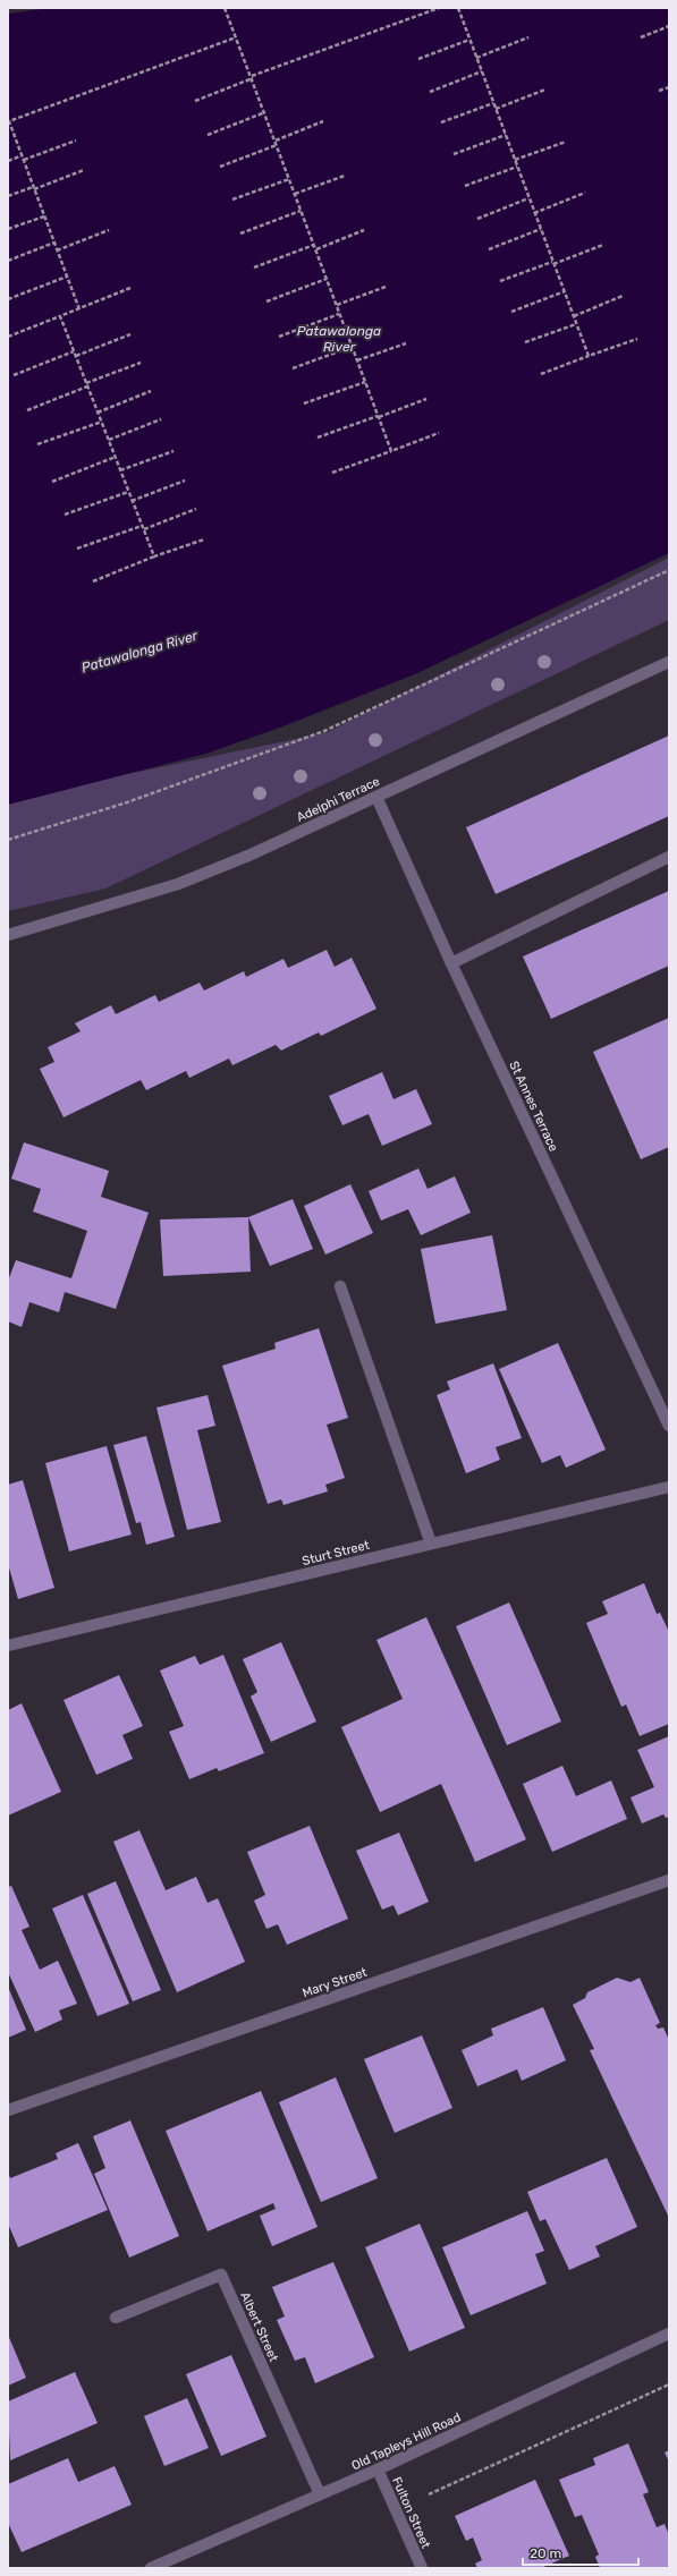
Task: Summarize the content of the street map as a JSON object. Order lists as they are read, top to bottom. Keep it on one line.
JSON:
{"streets":{"street":["Adelphi Terrace","St Annes Terrace","Sturt Street","Mary Street","Albert Street","Old Tapleys Hill Road","Fulton Street"]},"crossings":[["Adelphi Terrace","St Annes Terrace"],["Albert Street","Old Tapleys Hill Road"],["Old Tapleys Hill Road","Fulton Street"]],"water":["Patawalonga River"],"scale_bar":"20 m"}
